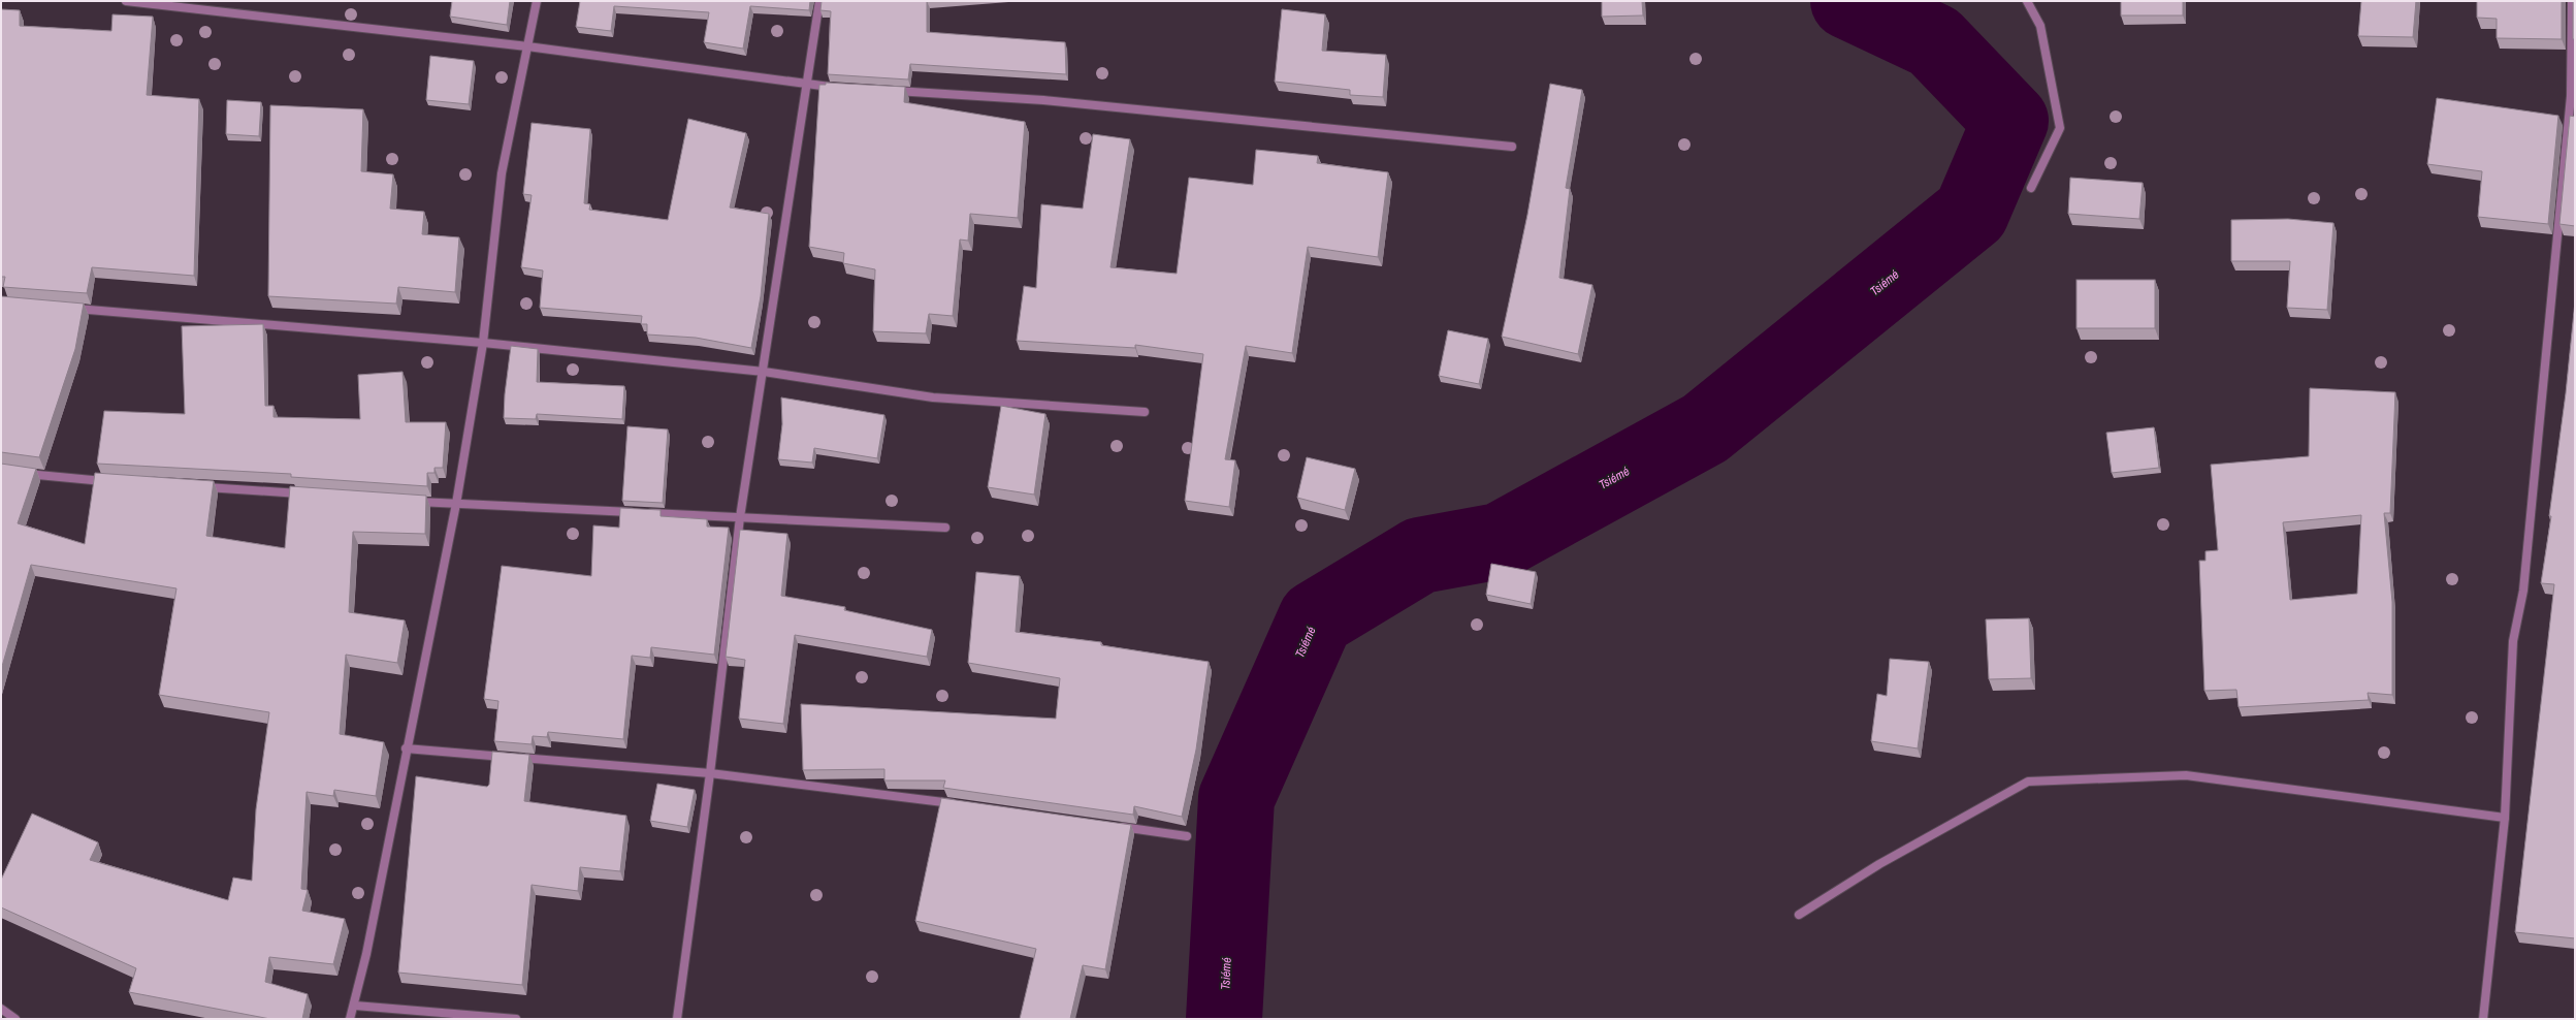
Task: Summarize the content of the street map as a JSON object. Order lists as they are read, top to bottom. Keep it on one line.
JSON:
{"water":["Tsiémé"]}
